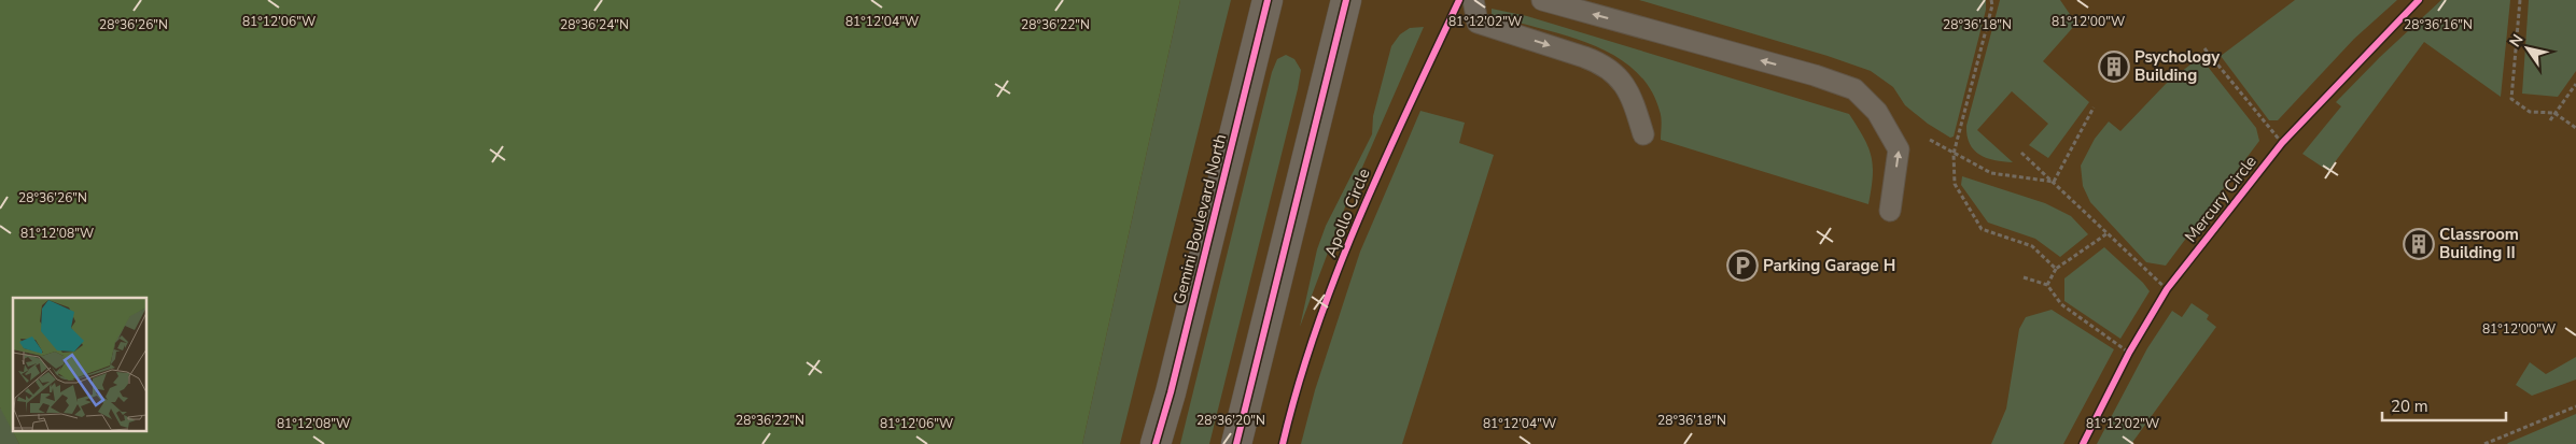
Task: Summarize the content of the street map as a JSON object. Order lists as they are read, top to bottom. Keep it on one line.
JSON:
{"streets":{"street":["Gemini Boulevard North"],"cycle path":["Mercury Circle","Apollo Circle"]},"places":{"building":["Psychology Building","Classroom Building II"],"parking":["Parking Garage H"]},"scale_bar":"20 m","north":"top left","coordinates":["81°12'06\"W","81°12'00\"W","81°12'04\"W","81°12'02\"W","28°36'26\"N","28°36'24\"N","28°36'22\"N","28°36'18\"N","28°36'16\"N","81°12'08\"W","28°36'20\"N"]}
